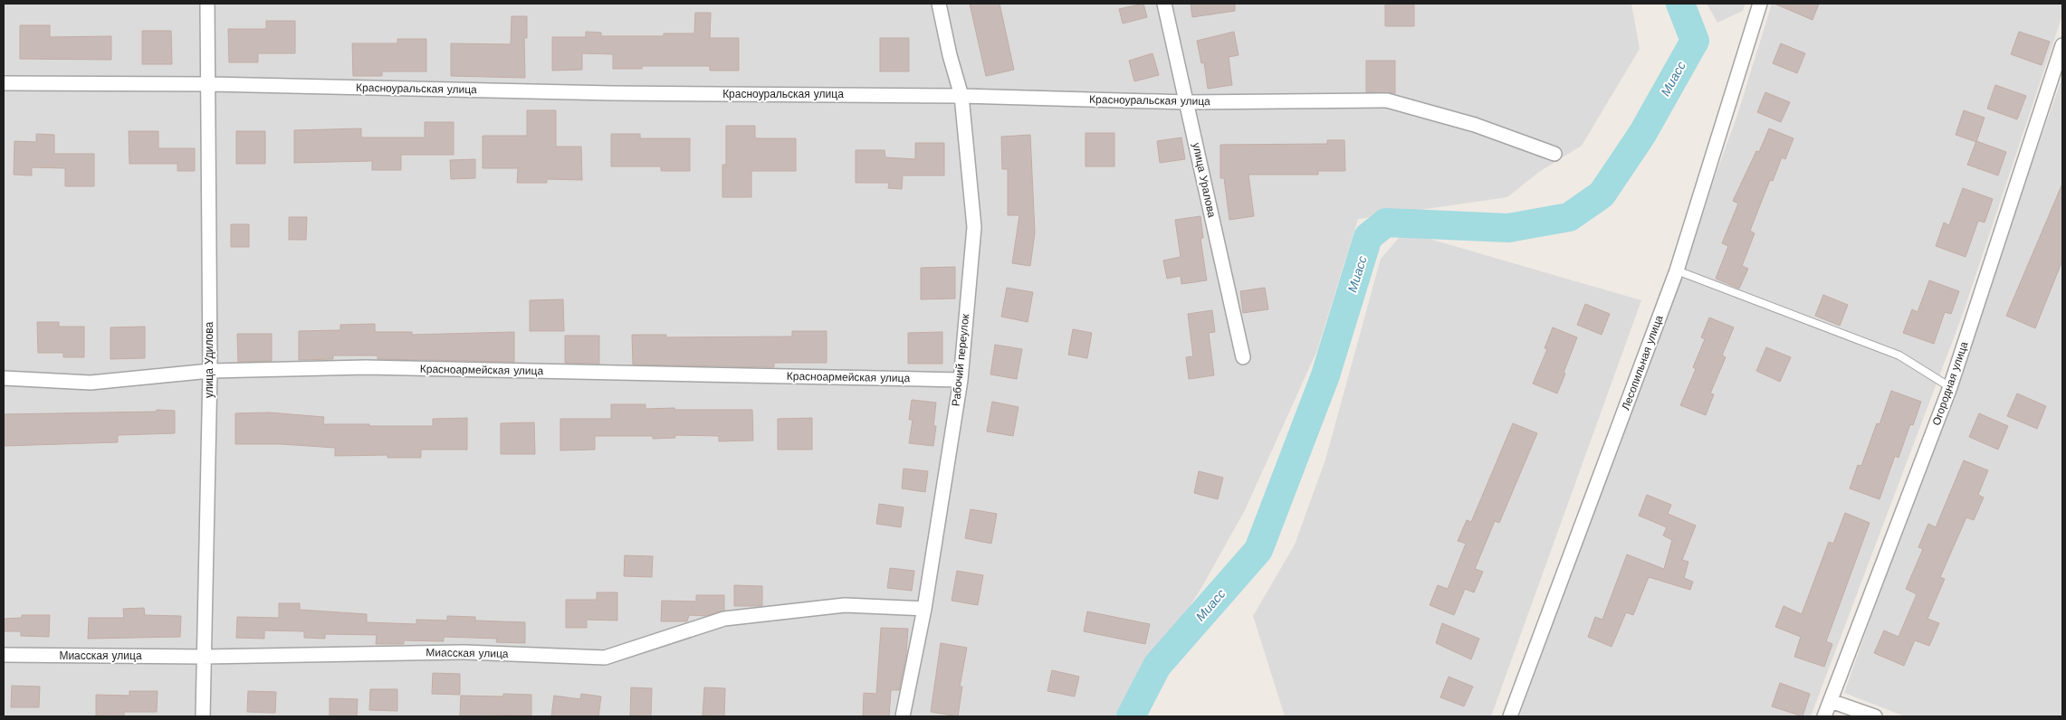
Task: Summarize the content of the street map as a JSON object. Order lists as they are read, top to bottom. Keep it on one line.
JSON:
{"streets":{"street":["Красноуральская улица","улица Уралова","улица Удилова","Рабочий переулок","Лесопильная улица","Красноармейская улица","Огородная улица","Миасская улица"]},"crossings":[["Красноуральская улица","улица Уралова"],["Красноуральская улица","улица Удилова"],["Красноуральская улица","Рабочий переулок"],["улица Удилова","Красноармейская улица"],["улица Удилова","Миасская улица"],["Рабочий переулок","Красноармейская улица"],["Рабочий переулок","Миасская улица"]],"water":["Миасс"]}
